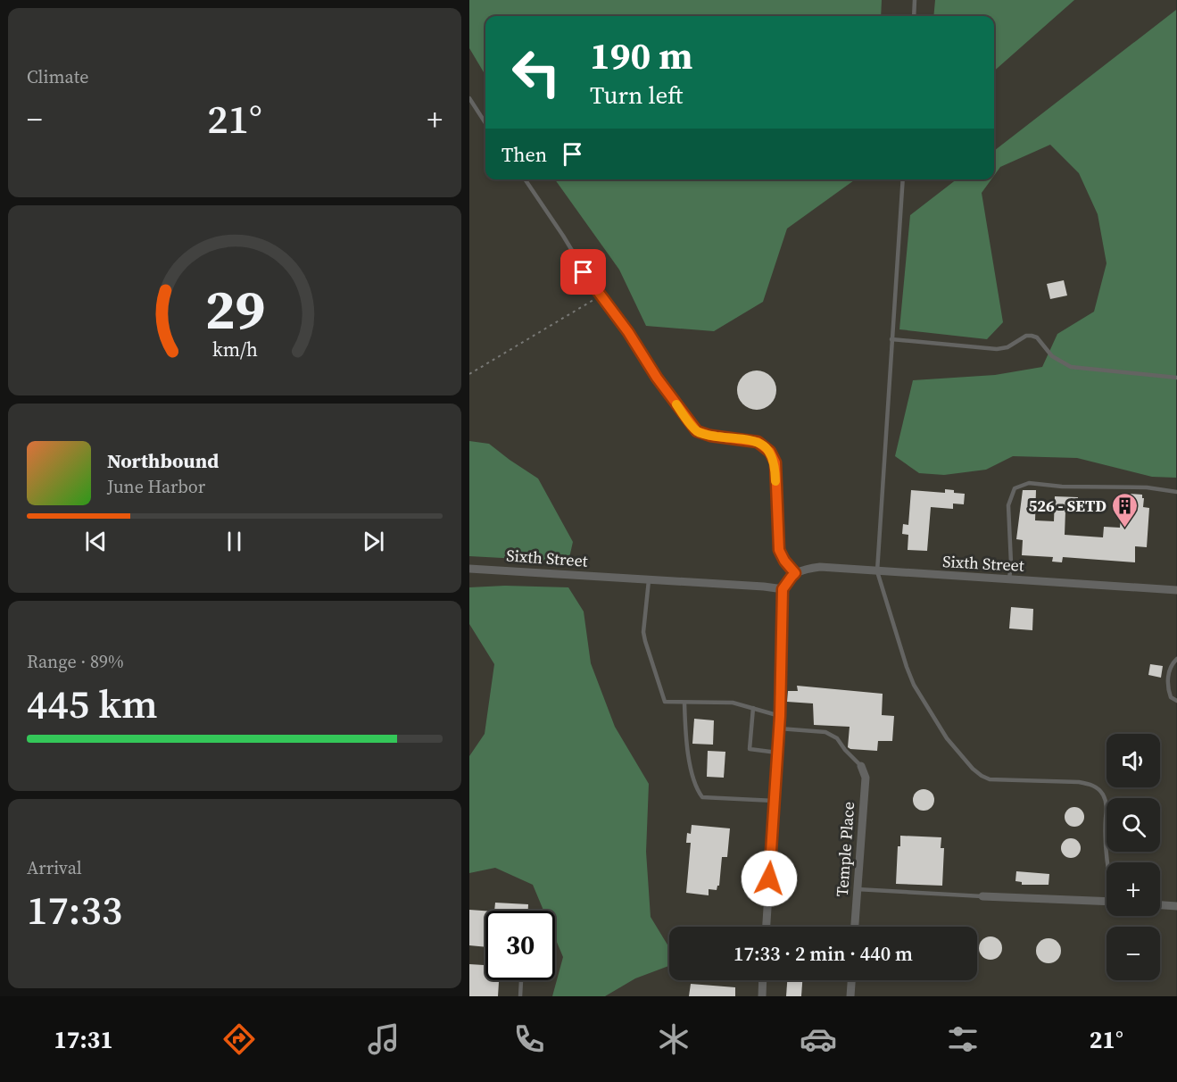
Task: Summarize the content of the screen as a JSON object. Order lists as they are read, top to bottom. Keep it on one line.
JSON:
{"streets":{"street":["Sixth Street","Temple Place"]},"places":{"building":["526 - SETD"]},"page":{"tile":["Climate",["Range · 89%","445 km"],["Arrival","17:33"]],"turn":["190 m","Turn left"],"heat":["−","21°","+"],"then":"Then","song":["Northbound","June Harbor"],"map_buttons":["+","−"],"limit":"30","trip":"17:33 · 2 min · 440 m","tabs":["17:31","21°"],"gauge":["29","km/h"]}}
